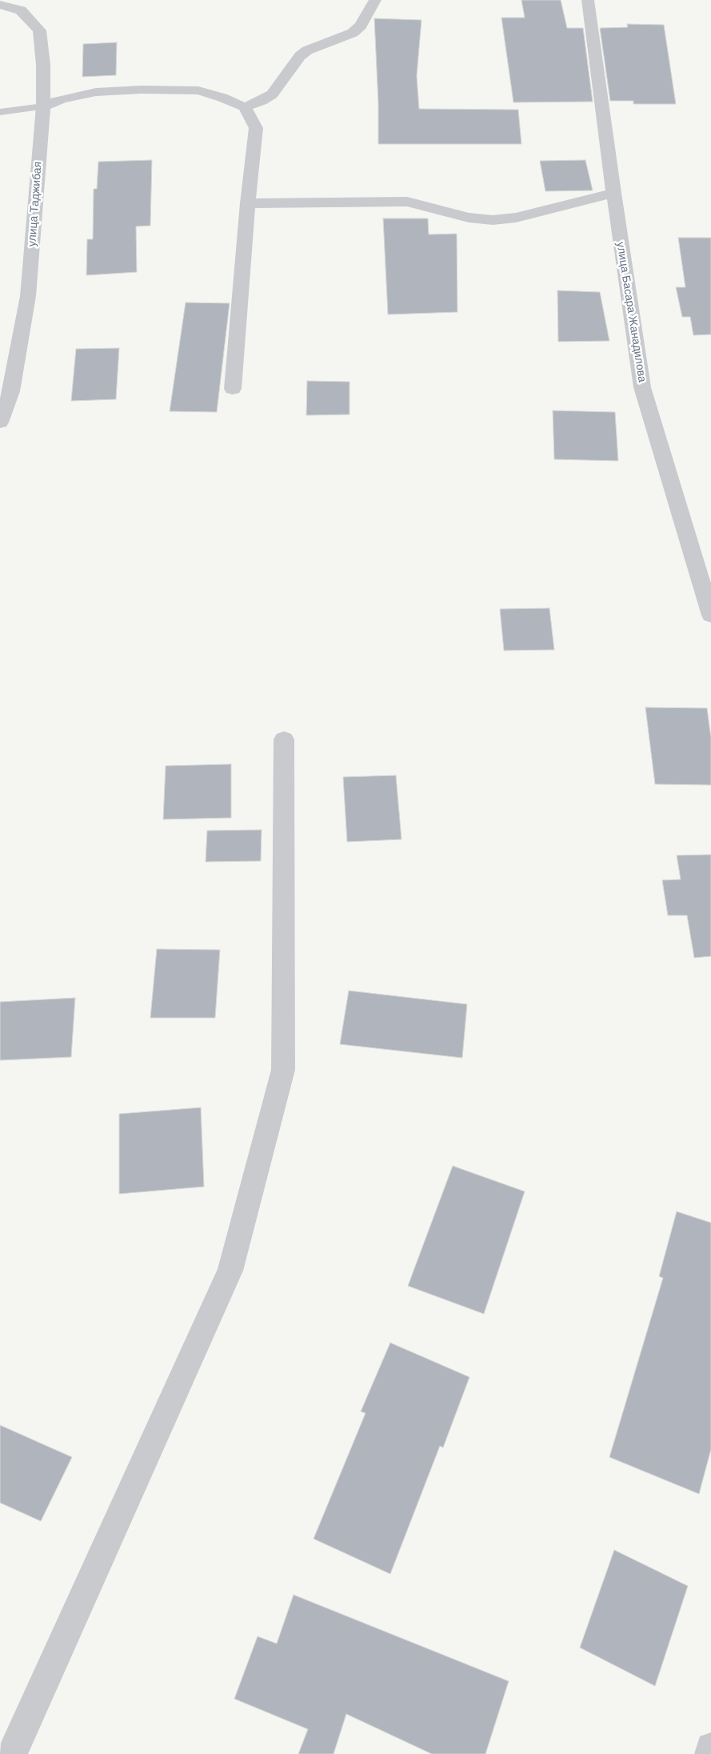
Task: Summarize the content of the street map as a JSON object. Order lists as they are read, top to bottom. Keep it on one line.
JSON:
{"streets":{"street":["улица Таджибая","улица Басара Жанадилова"]}}
